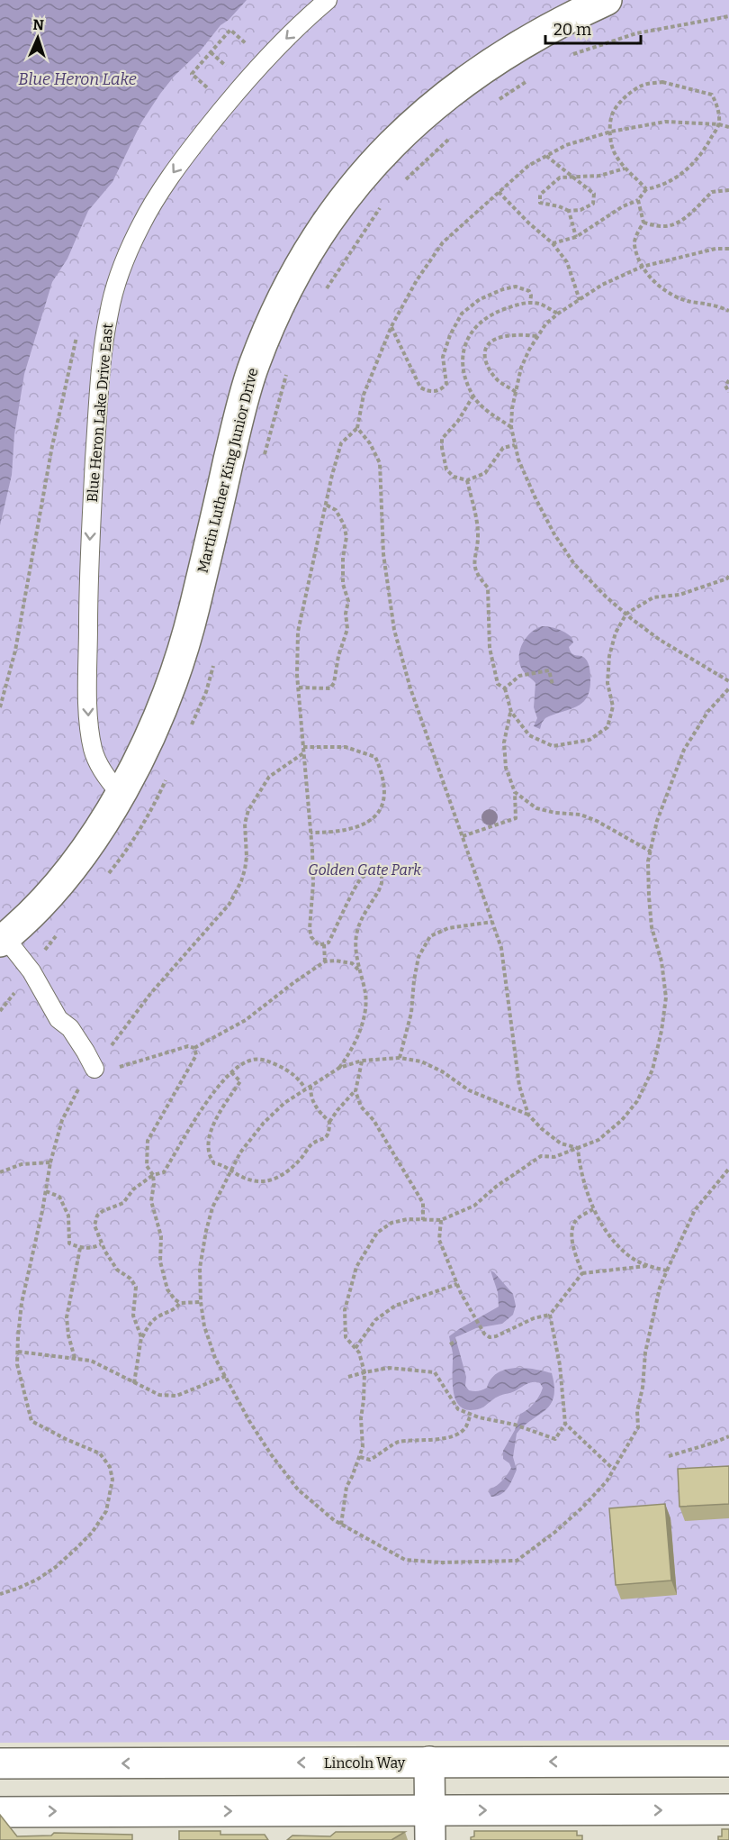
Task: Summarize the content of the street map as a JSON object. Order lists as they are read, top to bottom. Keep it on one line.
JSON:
{"streets":{"main road":["Martin Luther King Junior Drive","Lincoln Way"],"lane":["Blue Heron Lake Drive East"]},"crossings":[["Blue Heron Lake Drive East","Martin Luther King Junior Drive"]],"one_way":["Blue Heron Lake Drive East"],"water":["Blue Heron Lake"],"parks":["Golden Gate Park"],"scale_bar":"20 m","north":"top"}
